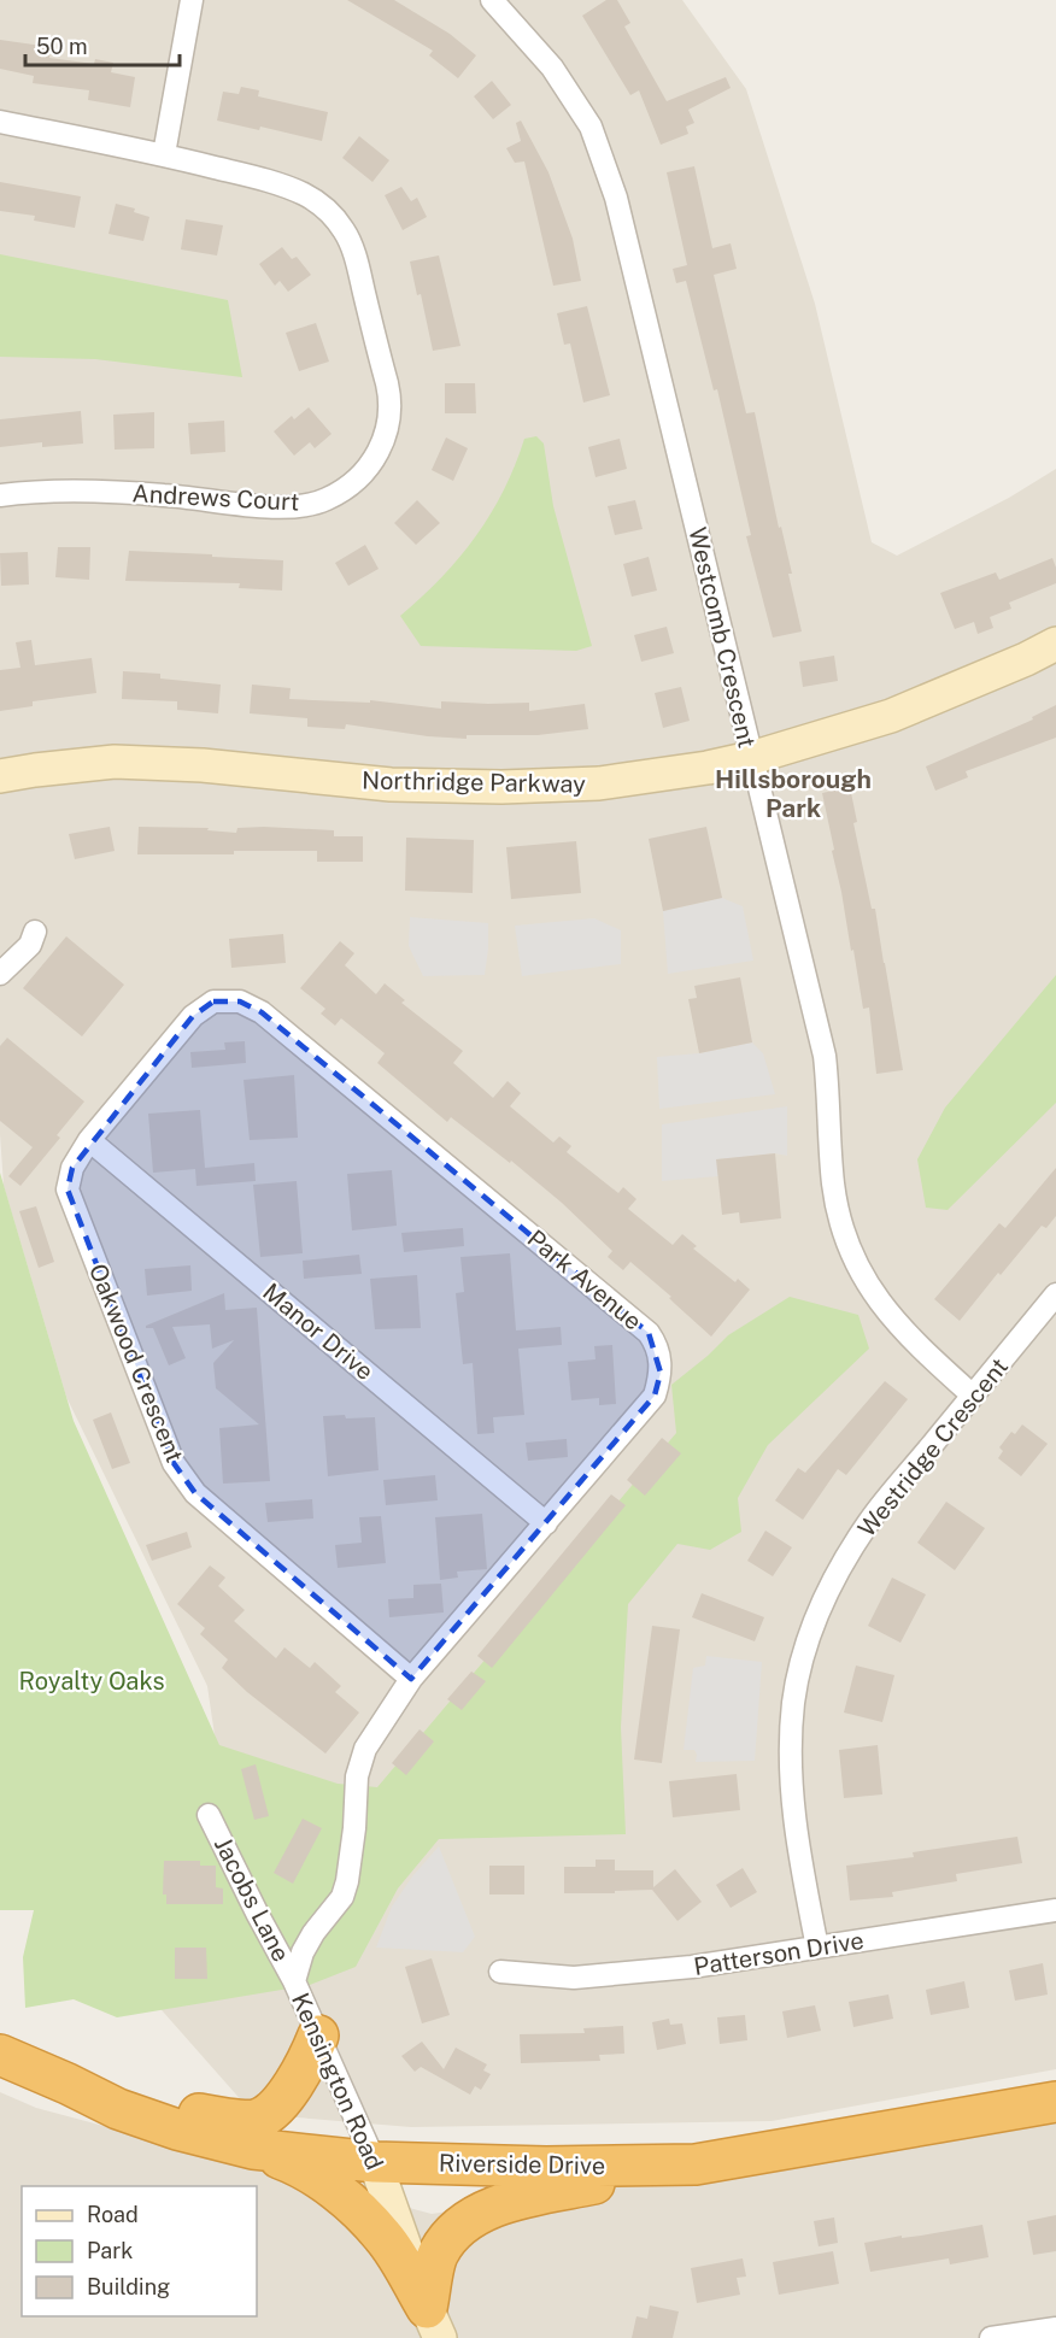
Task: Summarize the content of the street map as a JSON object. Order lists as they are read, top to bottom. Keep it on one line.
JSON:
{"streets":{"highway":["Riverside Drive"],"street":["Andrews Court","Westcomb Crescent","Northridge Parkway","Park Avenue","Manor Drive","Oakwood Crescent","Westridge Crescent","Jacobs Lane","Patterson Drive","Kensington Road"]},"crossings":[["Westcomb Crescent","Northridge Parkway"],["Westcomb Crescent","Westridge Crescent"],["Park Avenue","Manor Drive"],["Park Avenue","Oakwood Crescent"],["Park Avenue","Kensington Road"],["Manor Drive","Oakwood Crescent"],["Westridge Crescent","Patterson Drive"],["Jacobs Lane","Kensington Road"],["Kensington Road","Riverside Drive"]],"districts":["Hillsborough Park"],"parks":["Royalty Oaks"],"legend":["Road","Park","Building"],"scale_bar":"50 m"}
